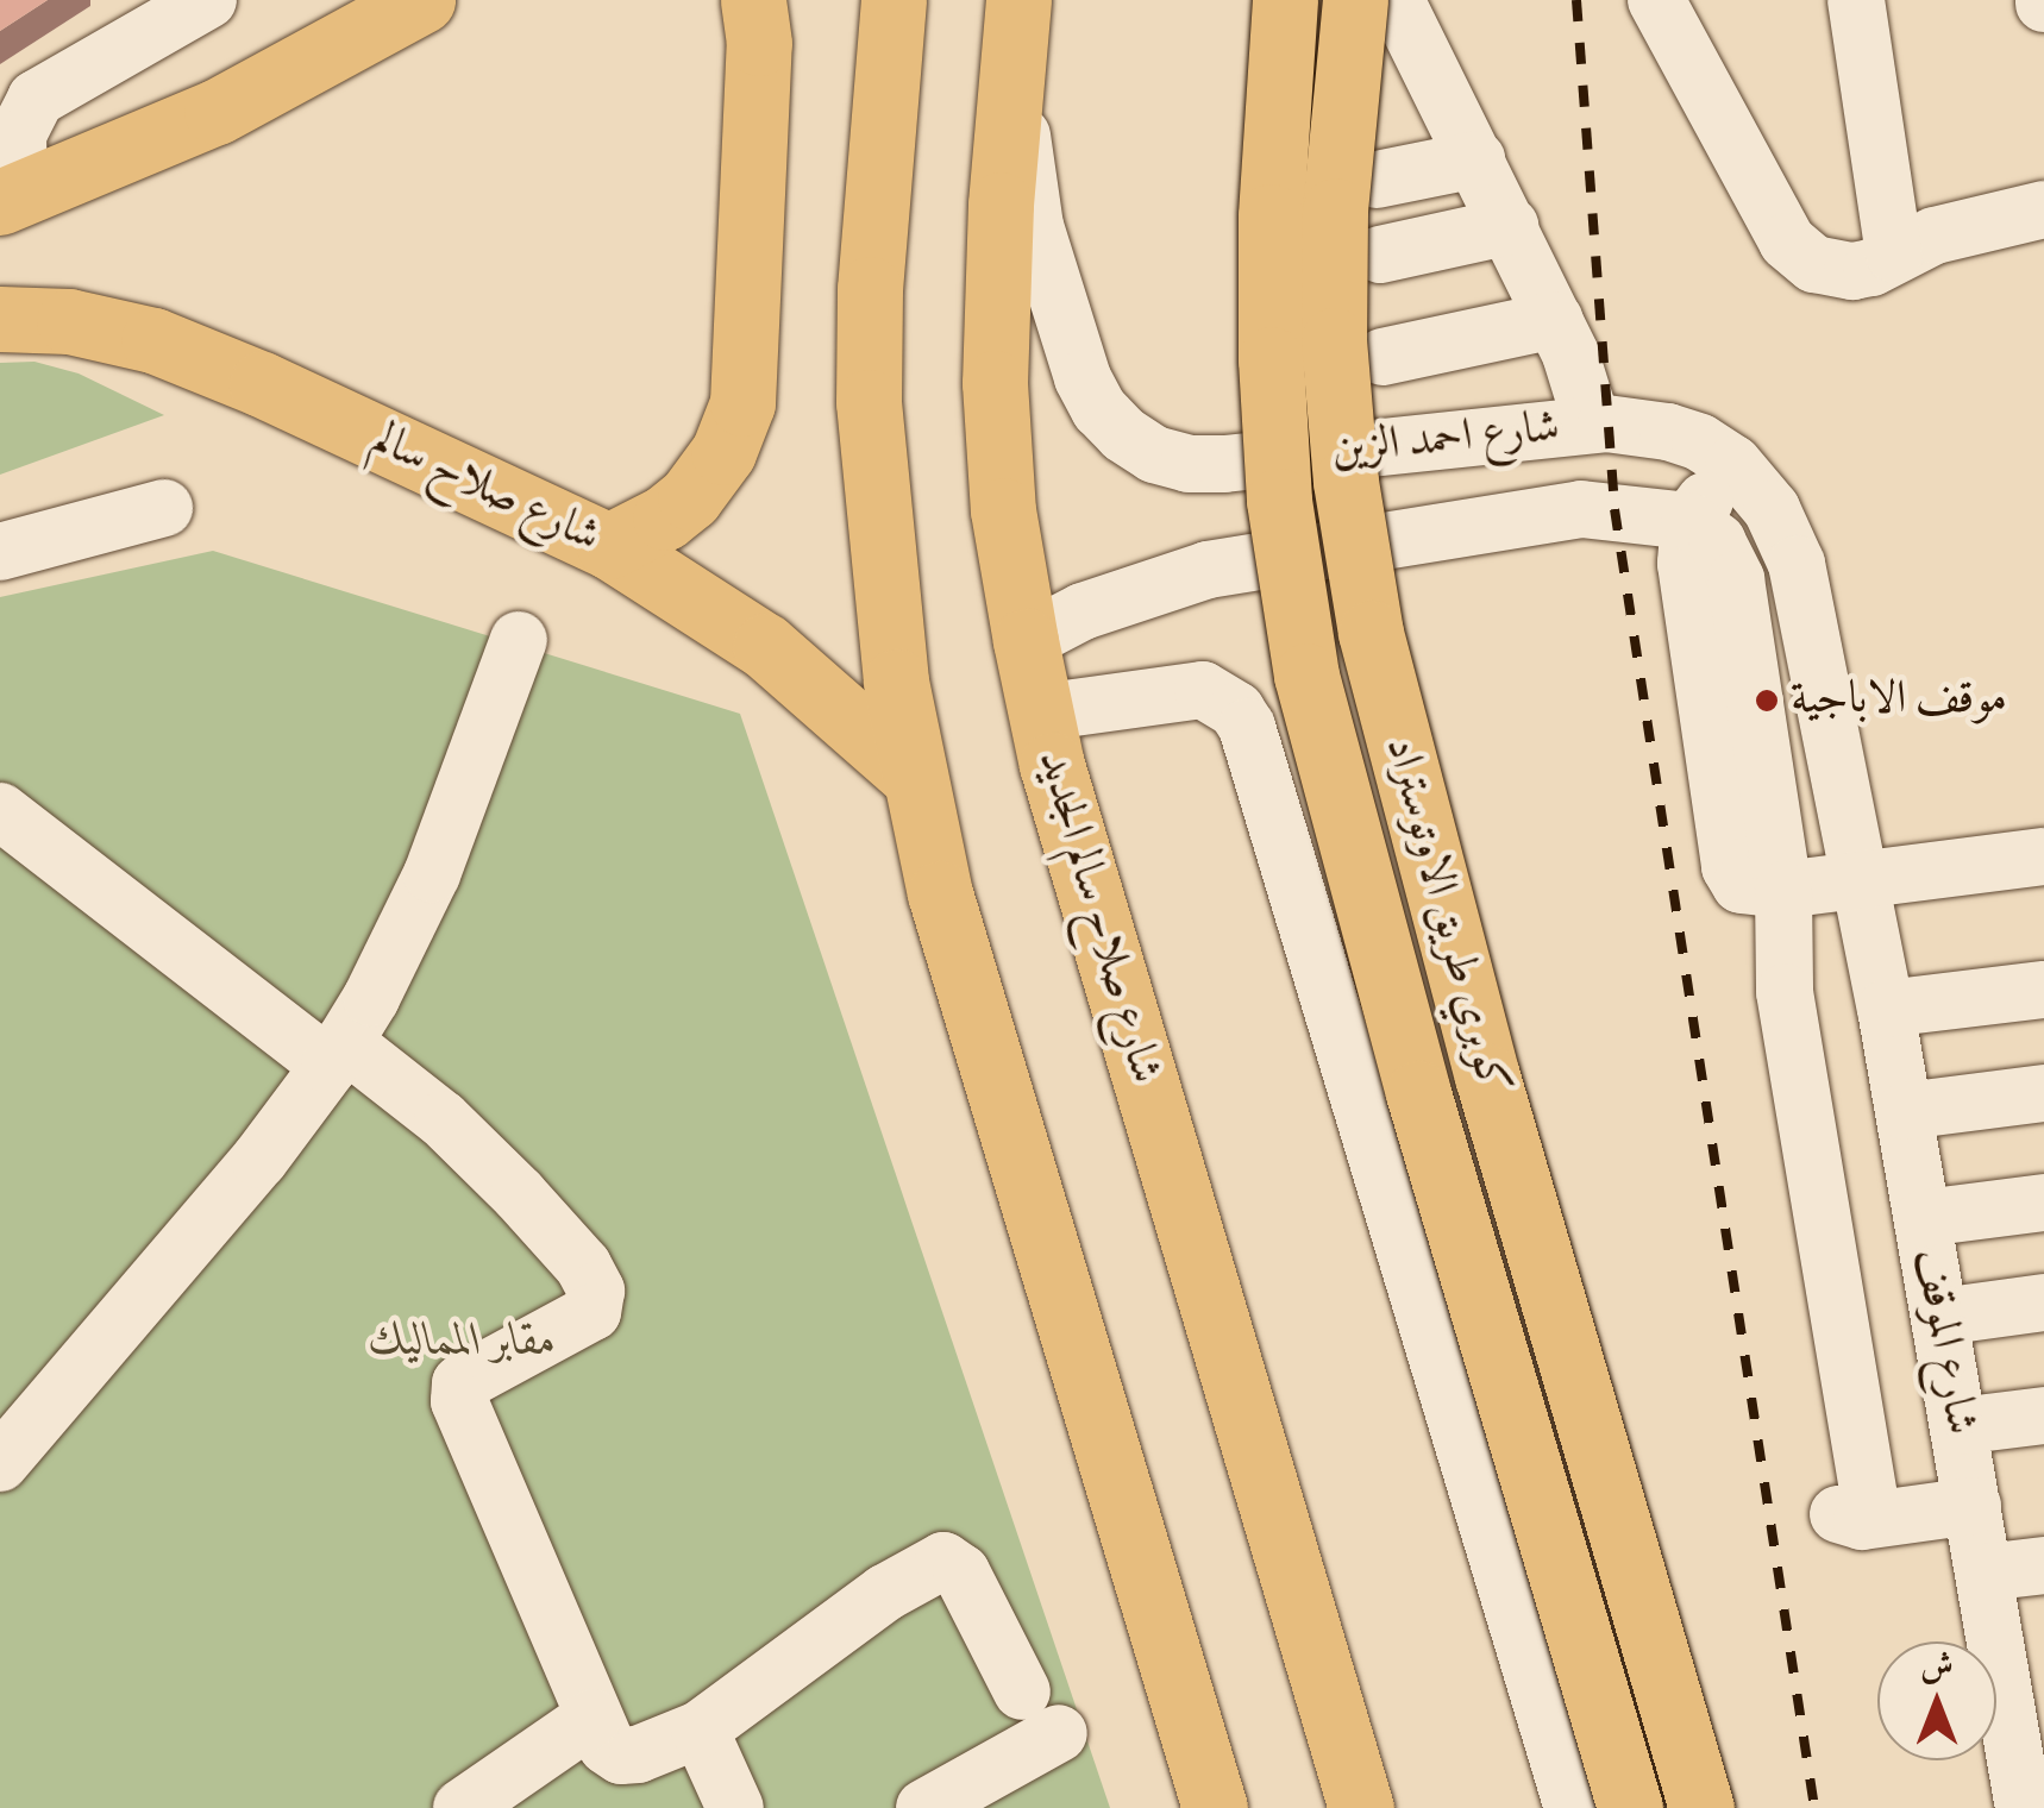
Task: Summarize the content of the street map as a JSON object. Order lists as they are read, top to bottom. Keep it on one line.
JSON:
{"streets":{"main road":["شارع صلاح سالم","كوبري طريق الاوتوستراد","شارع صلاح سالم الجديد"],"street":["شارع احمد الزين","شارع الموقف"]},"crossings":[["شارع احمد الزين","شارع صلاح سالم الجديد"],["شارع احمد الزين","شارع الموقف"]],"parks":["مقابر المماليك"],"places":["موقف الاباجية"],"north":"top"}
